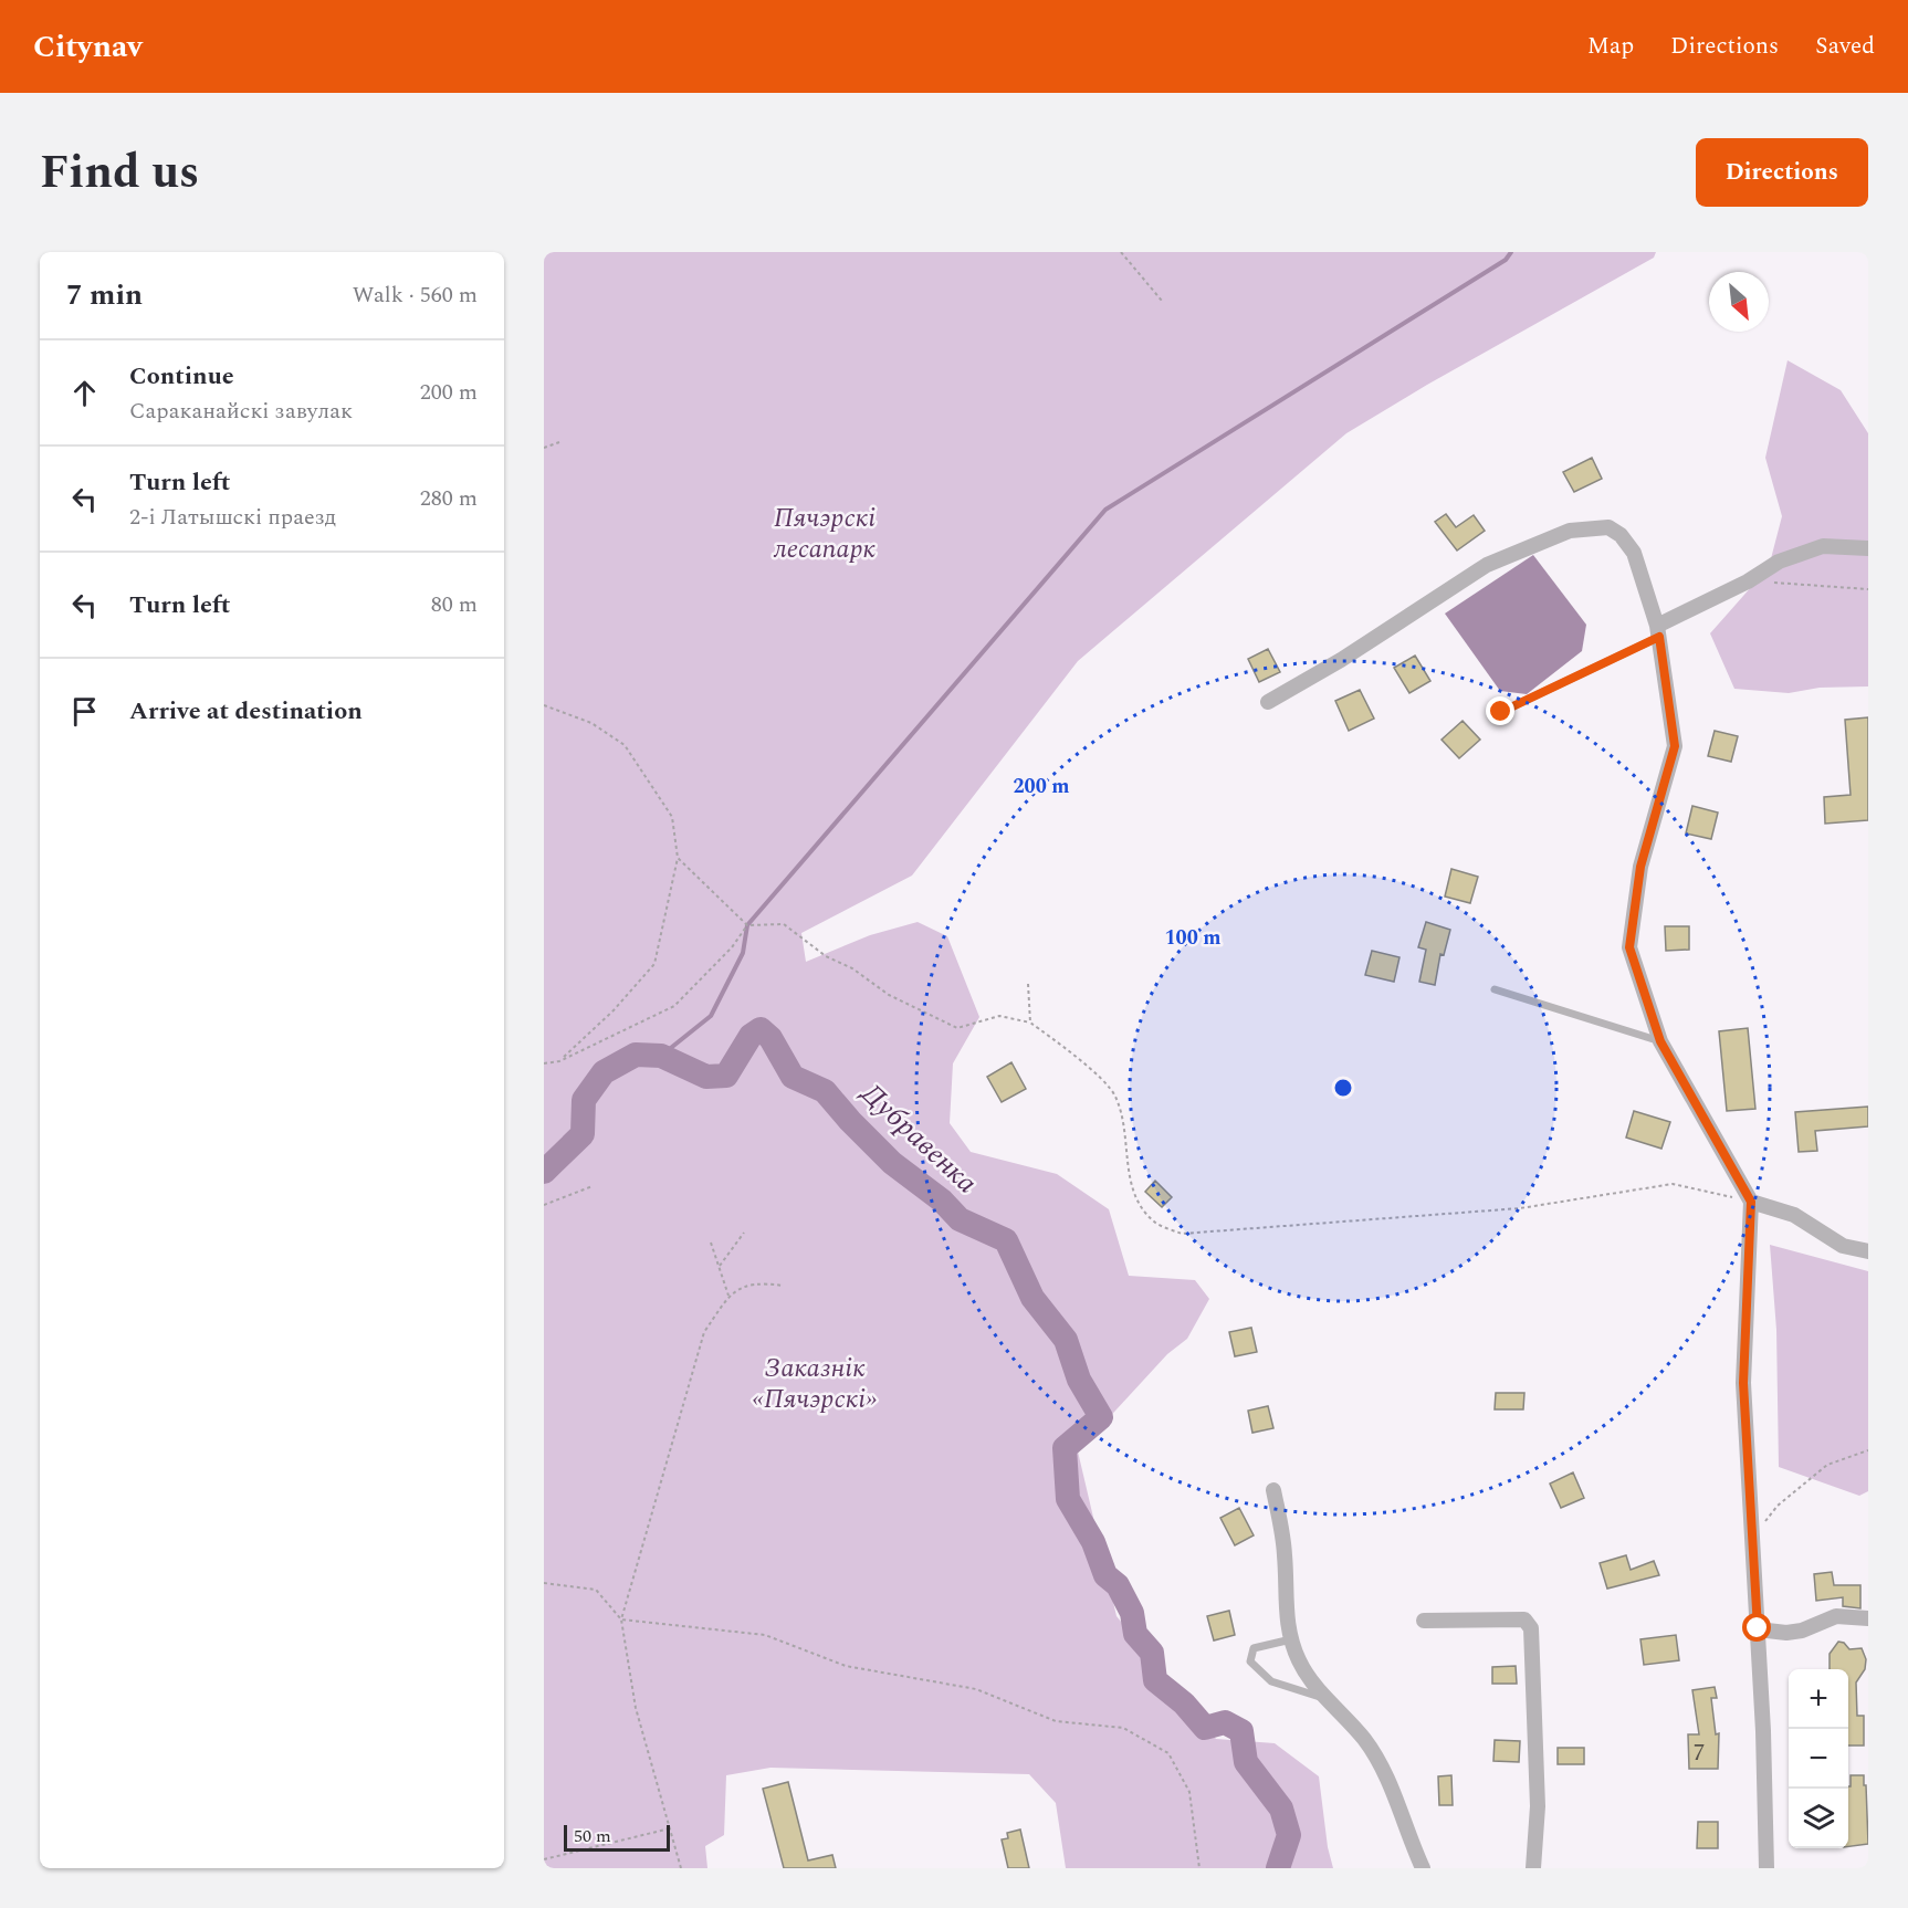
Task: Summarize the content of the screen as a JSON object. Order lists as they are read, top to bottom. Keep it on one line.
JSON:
{"water":["Дубравенка"],"parks":["Пячэрскі лесапарк","Заказнік «Пячэрскі»"],"house_numbers":["7"],"scale_bar":"50 m","north":"bottom right","page":{"header":"Citynav","nav":["Map","Directions","Saved"],"title":"Find us","buttons":"Directions","heading":["7 min","Walk · 560 m"],"list":[["Continue","Сараканайскі завулак","200 m"],["Turn left","2-і Латышскі праезд","280 m"],["Turn left","80 m"],"Arrive at destination"],"map_buttons":["+","−"],"scale":"50 m"},"rings":["200 m","100 m"]}
